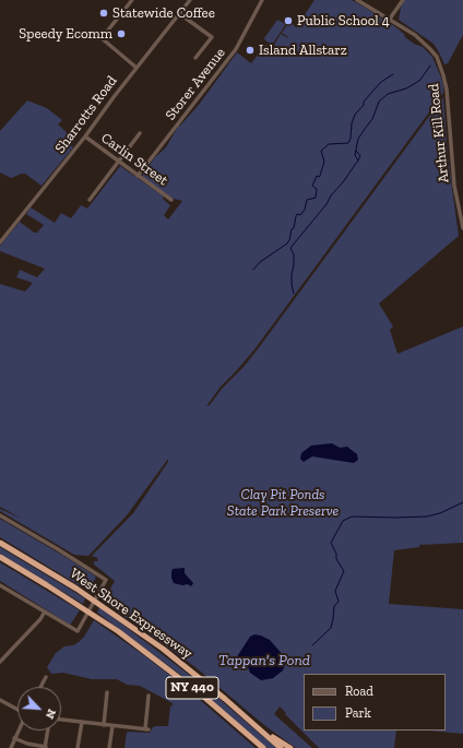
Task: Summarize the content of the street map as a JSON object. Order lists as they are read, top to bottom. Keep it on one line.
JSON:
{"streets":{"highway":["West Shore Expressway","NY 440"],"street":["Storer Avenue","Sharrotts Road","Arthur Kill Road","Carlin Street"]},"crossings":[["Storer Avenue","Carlin Street"],["Sharrotts Road","Carlin Street"]],"water":["Tappan's Pond"],"parks":["Clay Pit Ponds State Park Preserve"],"places":["Statewide Coffee","Public School 4","Speedy Ecomm","Island Allstarz"],"legend":["Road","Park"],"north":"bottom right"}
